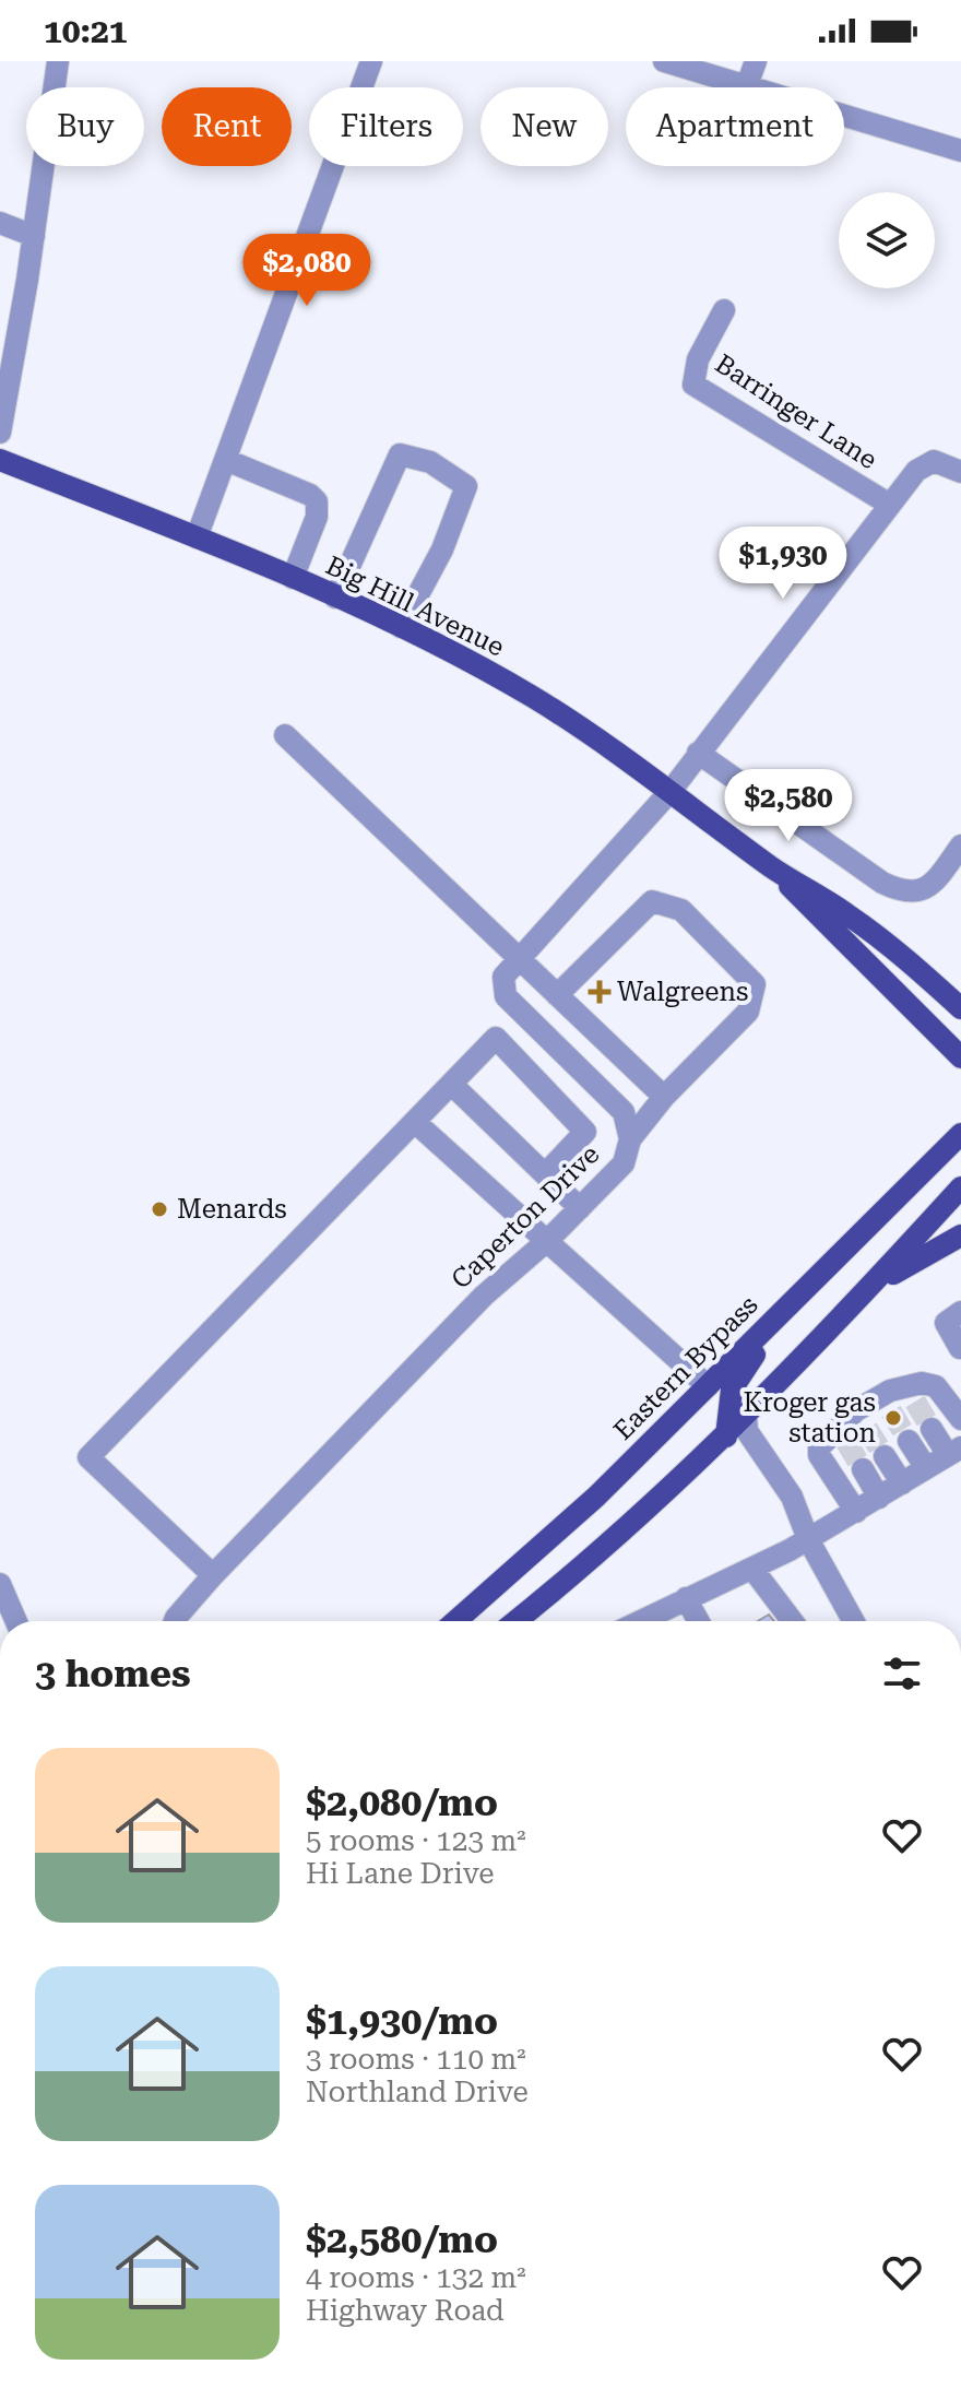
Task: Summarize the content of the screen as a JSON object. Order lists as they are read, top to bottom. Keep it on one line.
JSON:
{"streets":{"main road":["Big Hill Avenue","Eastern Bypass"],"street":["Barringer Lane","Caperton Drive"]},"crossings":[["Barringer Lane","Caperton Drive"],["Big Hill Avenue","Caperton Drive"]],"places":{"health":["Walgreens"],"other":["Menards","Kroger gas station"]},"page":{"status":"10:21","chip":["Buy","Rent","Filters","New","Apartment"],"price":["$2,080","$1,930","$2,580"],"heading":"3 homes","list":[{"name":"$2,080/mo","note":"5 rooms · 123 m² · Hi Lane Drive"},{"name":"$1,930/mo","note":"3 rooms · 110 m² · Northland Drive"},{"name":"$2,580/mo","note":"4 rooms · 132 m² · Highway Road"}]}}
